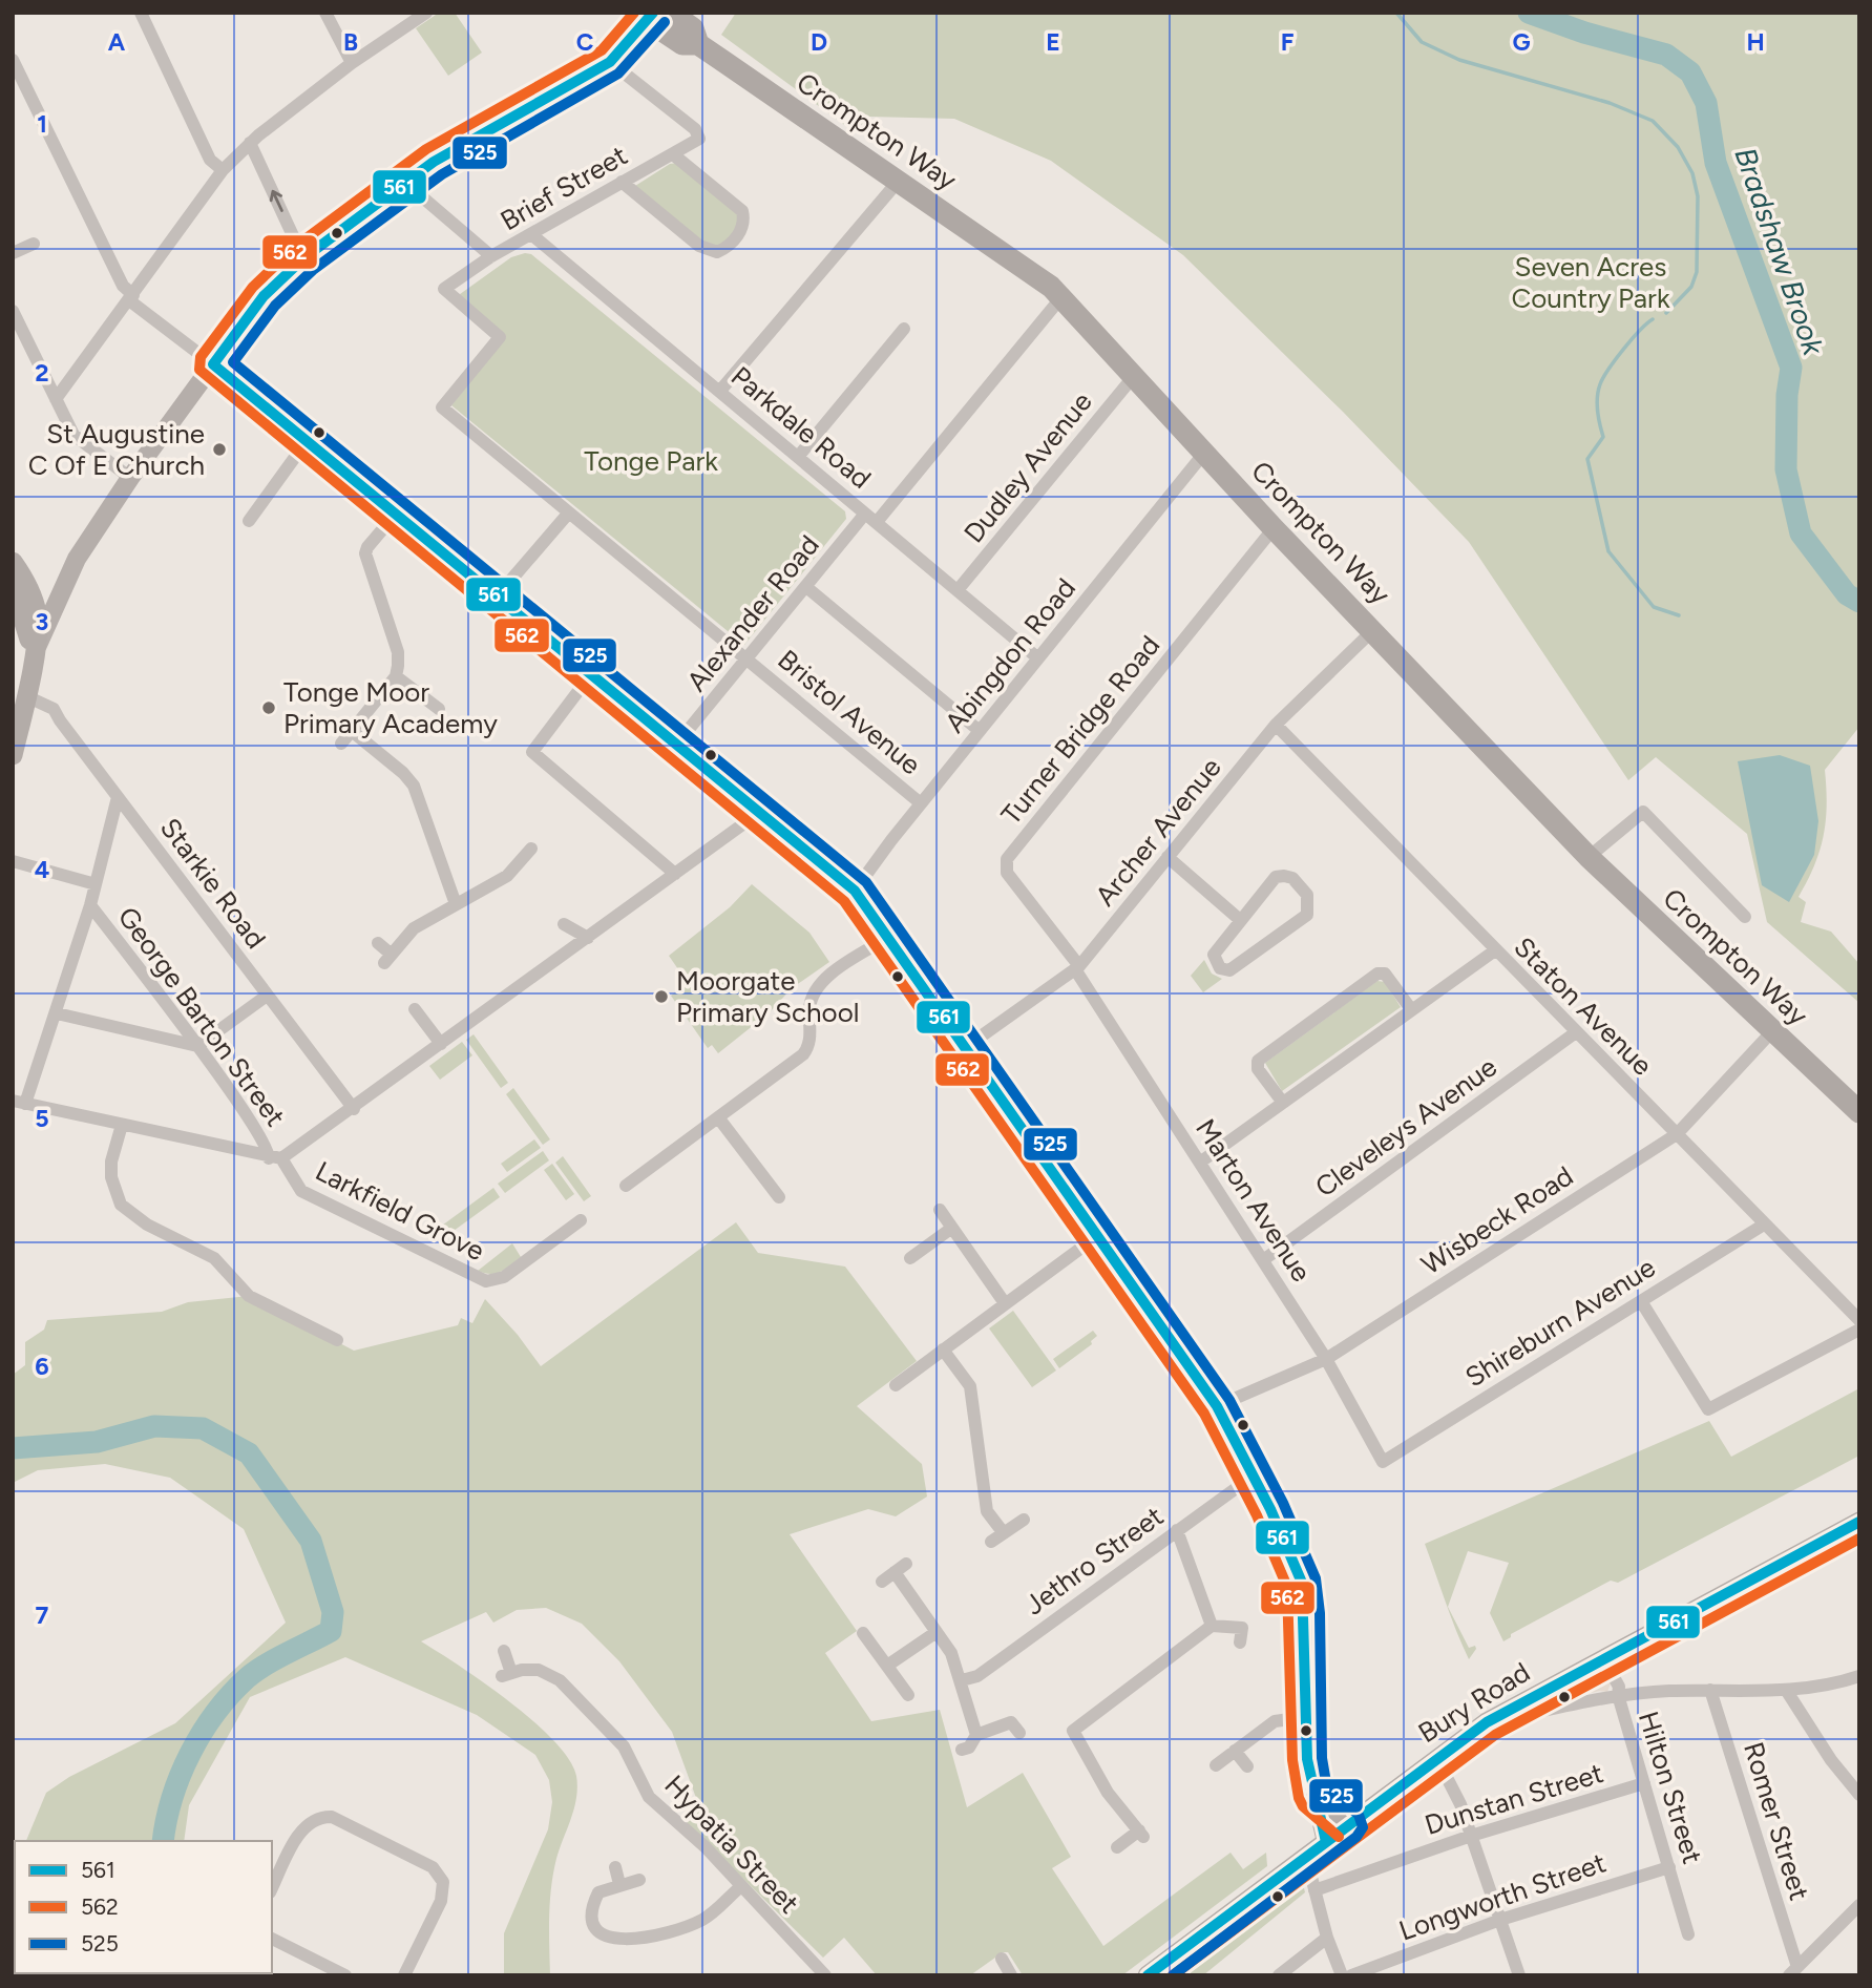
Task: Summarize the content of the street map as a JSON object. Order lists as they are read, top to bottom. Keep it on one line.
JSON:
{"streets":{"highway":["Crompton Way"],"main road":["Bury Road"],"street":["Brief Street","Parkdale Road","Dudley Avenue","Alexander Road","Abingdon Road","Bristol Avenue","Turner Bridge Road","Archer Avenue","Starkie Road","Staton Avenue","George Barton Street","Cleveleys Avenue","Marton Avenue","Larkfield Grove","Wisbeck Road","Shireburn Avenue","Jethro Street","Hilton Street","Dunstan Street","Romer Street","Hypatia Street","Longworth Street"]},"crossings":[["Crompton Way","Dudley Avenue"],["Crompton Way","Alexander Road"],["Crompton Way","Abingdon Road"],["Crompton Way","Turner Bridge Road"],["Crompton Way","Archer Avenue"],["Crompton Way","Wisbeck Road"],["Brief Street","Parkdale Road"],["Brief Street","Bristol Avenue"],["Parkdale Road","Dudley Avenue"],["Parkdale Road","Alexander Road"],["Parkdale Road","Abingdon Road"],["Alexander Road","Bristol Avenue"],["Abingdon Road","Bristol Avenue"],["Turner Bridge Road","Archer Avenue"],["Turner Bridge Road","Marton Avenue"],["Archer Avenue","Staton Avenue"],["Archer Avenue","Marton Avenue"],["Staton Avenue","Cleveleys Avenue"],["Staton Avenue","Wisbeck Road"],["Staton Avenue","Shireburn Avenue"],["George Barton Street","Larkfield Grove"],["Cleveleys Avenue","Marton Avenue"],["Marton Avenue","Wisbeck Road"],["Marton Avenue","Shireburn Avenue"],["Bury Road","Hilton Street"],["Hilton Street","Dunstan Street"],["Hilton Street","Longworth Street"]],"water":["Bradshaw Brook"],"parks":["Seven Acres Country Park","Tonge Park"],"places":["St Augustine C Of E Church","Tonge Moor Primary Academy","Moorgate Primary School"],"lines":["transit line 561","transit line 562","transit line 525"],"legend":["561","562","525"],"grid":{"columns":["A","B","C","D","E","F","G","H"],"rows":["1","2","3","4","5","6","7"]}}
